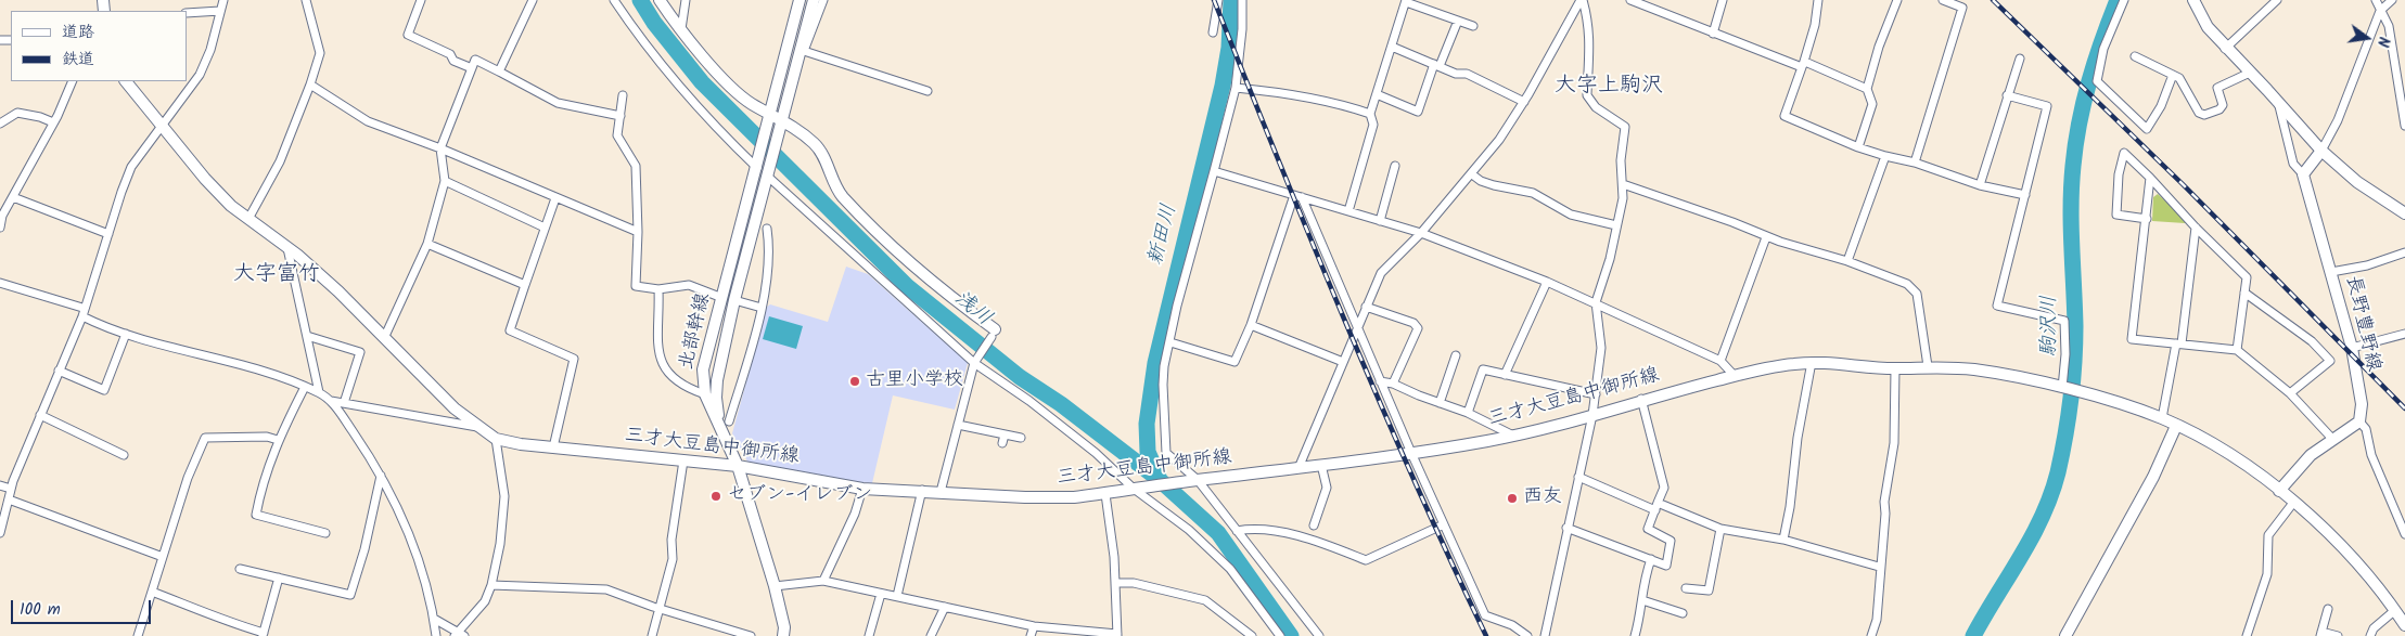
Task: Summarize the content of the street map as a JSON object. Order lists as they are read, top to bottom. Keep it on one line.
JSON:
{"streets":{"main road":["長野豊野線","北部幹線","三才大豆島中御所線"]},"districts":["大字上駒沢","大字富竹"],"water":["新田川","浅川","駒沢川"],"places":["古里小学校","セブン-イレブン","西友"],"legend":["道路","鉄道"],"scale_bar":"100 m","north":"right"}
